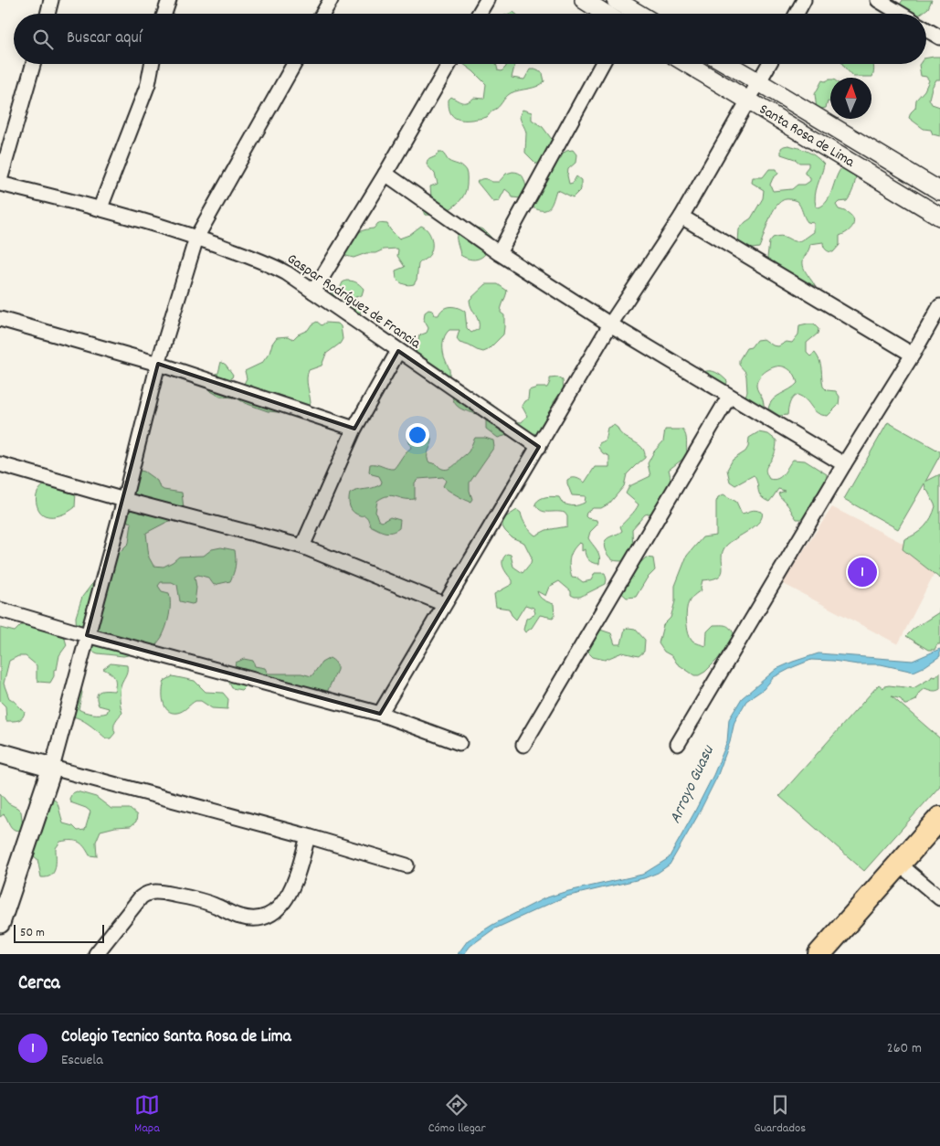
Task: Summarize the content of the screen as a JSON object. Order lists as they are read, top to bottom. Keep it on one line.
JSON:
{"streets":{"street":["Santa Rosa de Lima","Gaspar Rodríguez de Francia"]},"water":["Arroyo Guasu"],"scale_bar":"50 m","north":"top","page":{"search":"Buscar aquí","pins":"1","scale":"50 m","heading":"Cerca","list":[{"mark":"1","name":"Colegio Tecnico Santa Rosa de Lima","note":"Escuela","value":"260 m"}],"nav":["Mapa","Cómo llegar","Guardados"]}}
